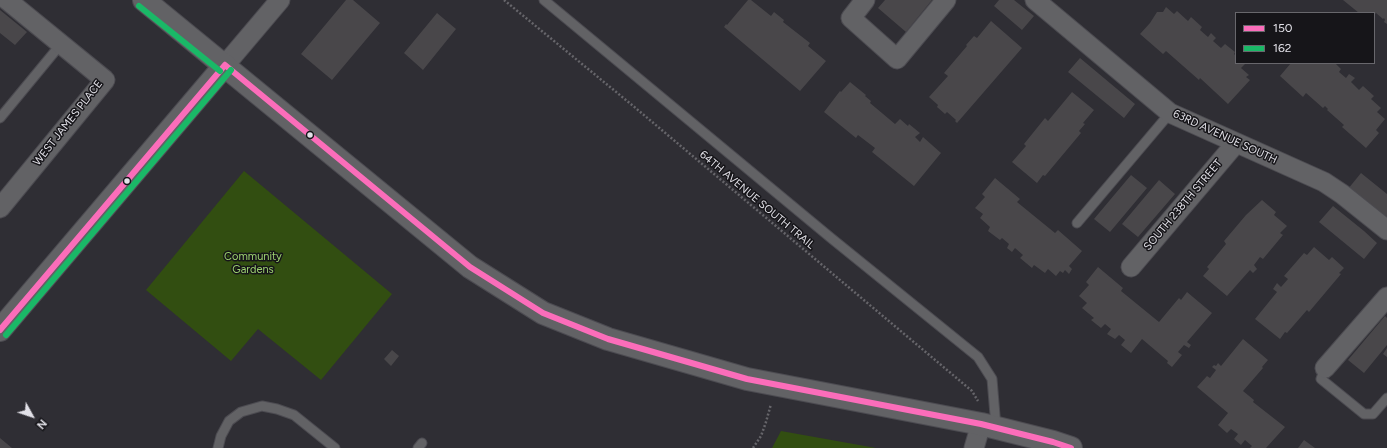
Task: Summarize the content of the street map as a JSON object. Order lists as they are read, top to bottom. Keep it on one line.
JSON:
{"streets":{"street":["WEST JAMES PLACE","63RD AVENUE SOUTH","SOUTH 238TH STREET"],"path":["64TH AVENUE SOUTH TRAIL"]},"crossings":[["63RD AVENUE SOUTH","SOUTH 238TH STREET"]],"parks":["Community Gardens"],"lines":["transit line 162","transit line 150"],"legend":["150","162"],"north":"bottom right"}
